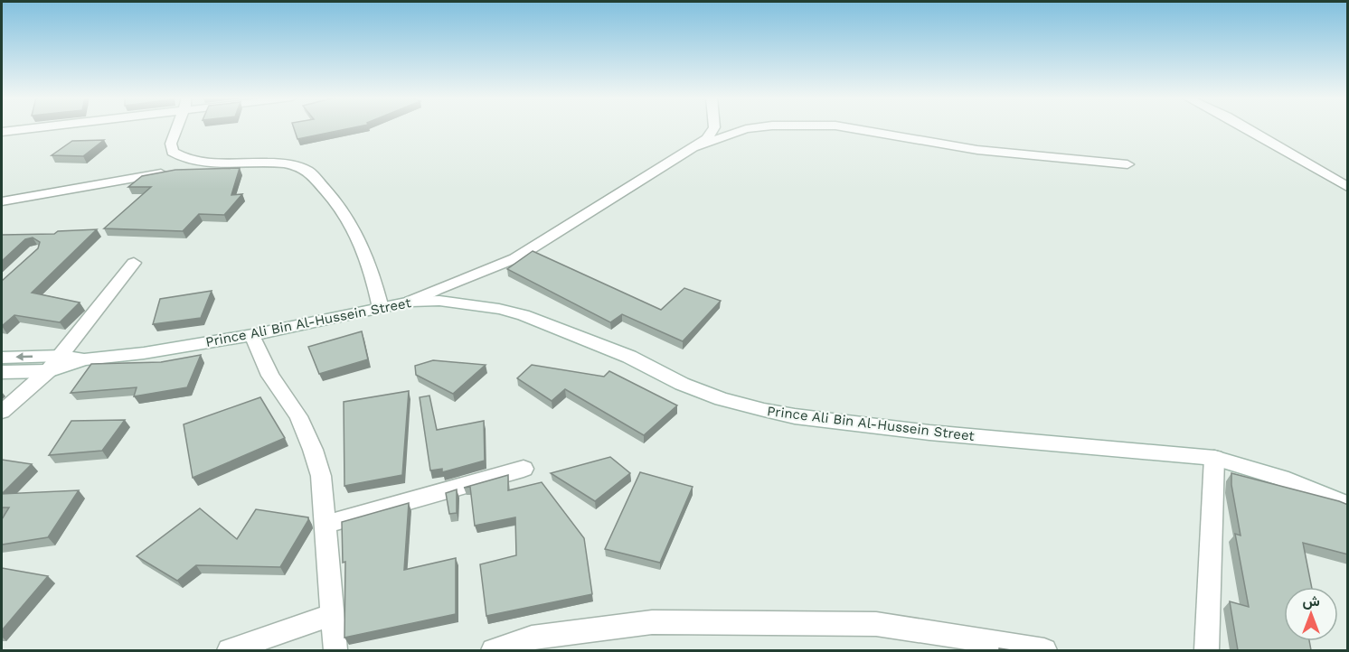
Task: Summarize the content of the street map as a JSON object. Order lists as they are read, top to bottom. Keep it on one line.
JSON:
{"streets":{"street":["Prince Ali Bin Al-Hussein Street"]},"north":"top"}
